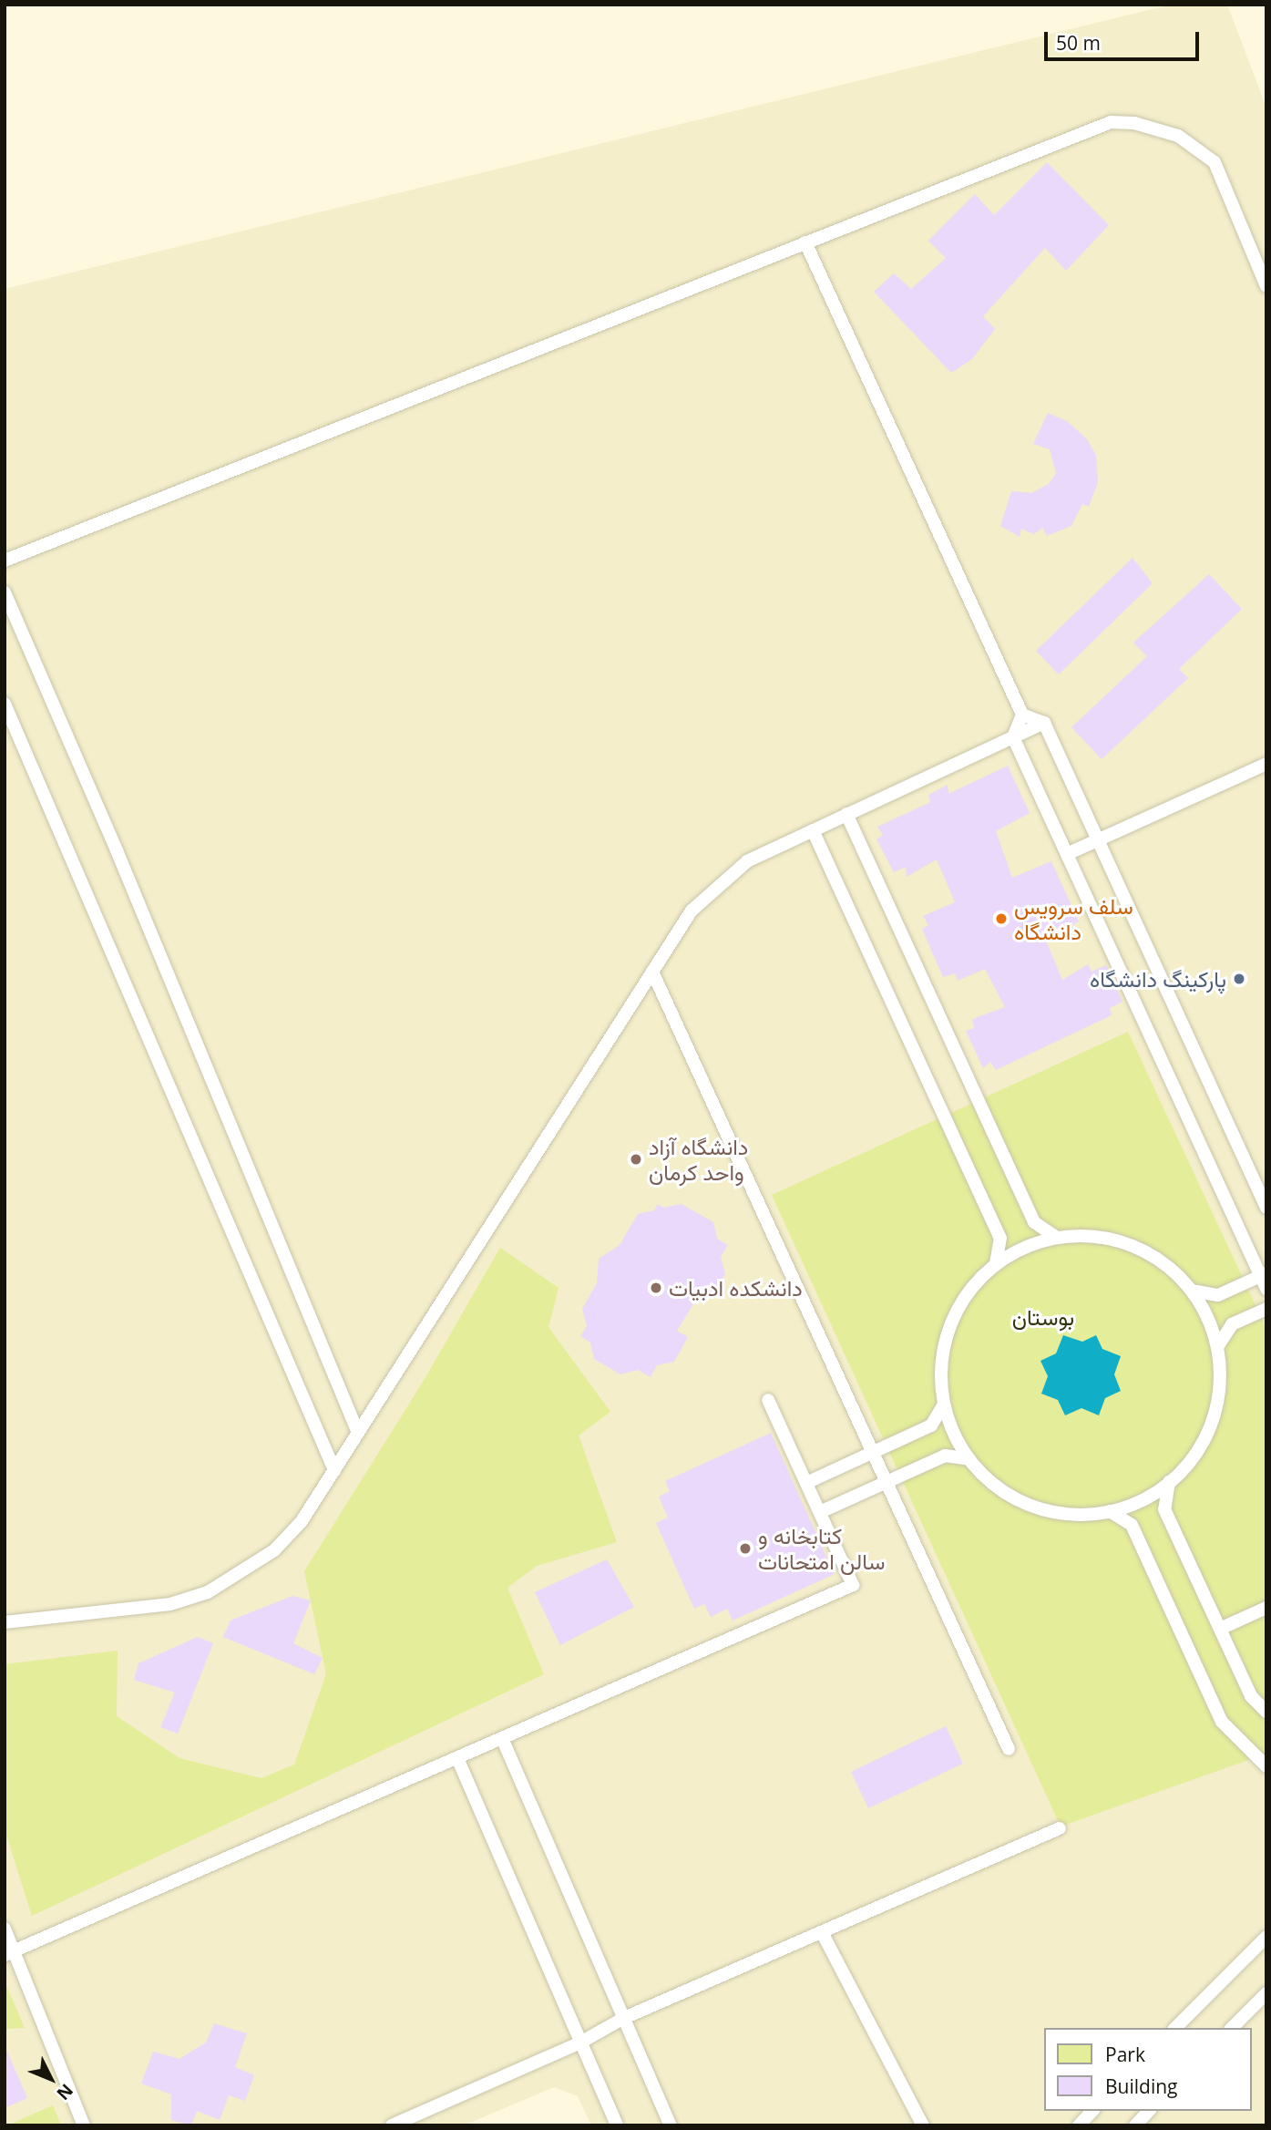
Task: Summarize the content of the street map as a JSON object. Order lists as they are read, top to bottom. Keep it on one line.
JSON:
{"parks":["بوستان"],"places":["سلف سرویس دانشگاه","پارکینگ دانشگاه","دانشگاه آزاد واحد کرمان","دانشکده ادبیات","کتابخانه و سالن امتحانات"],"legend":["Park","Building"],"scale_bar":"50 m","north":"bottom right"}
